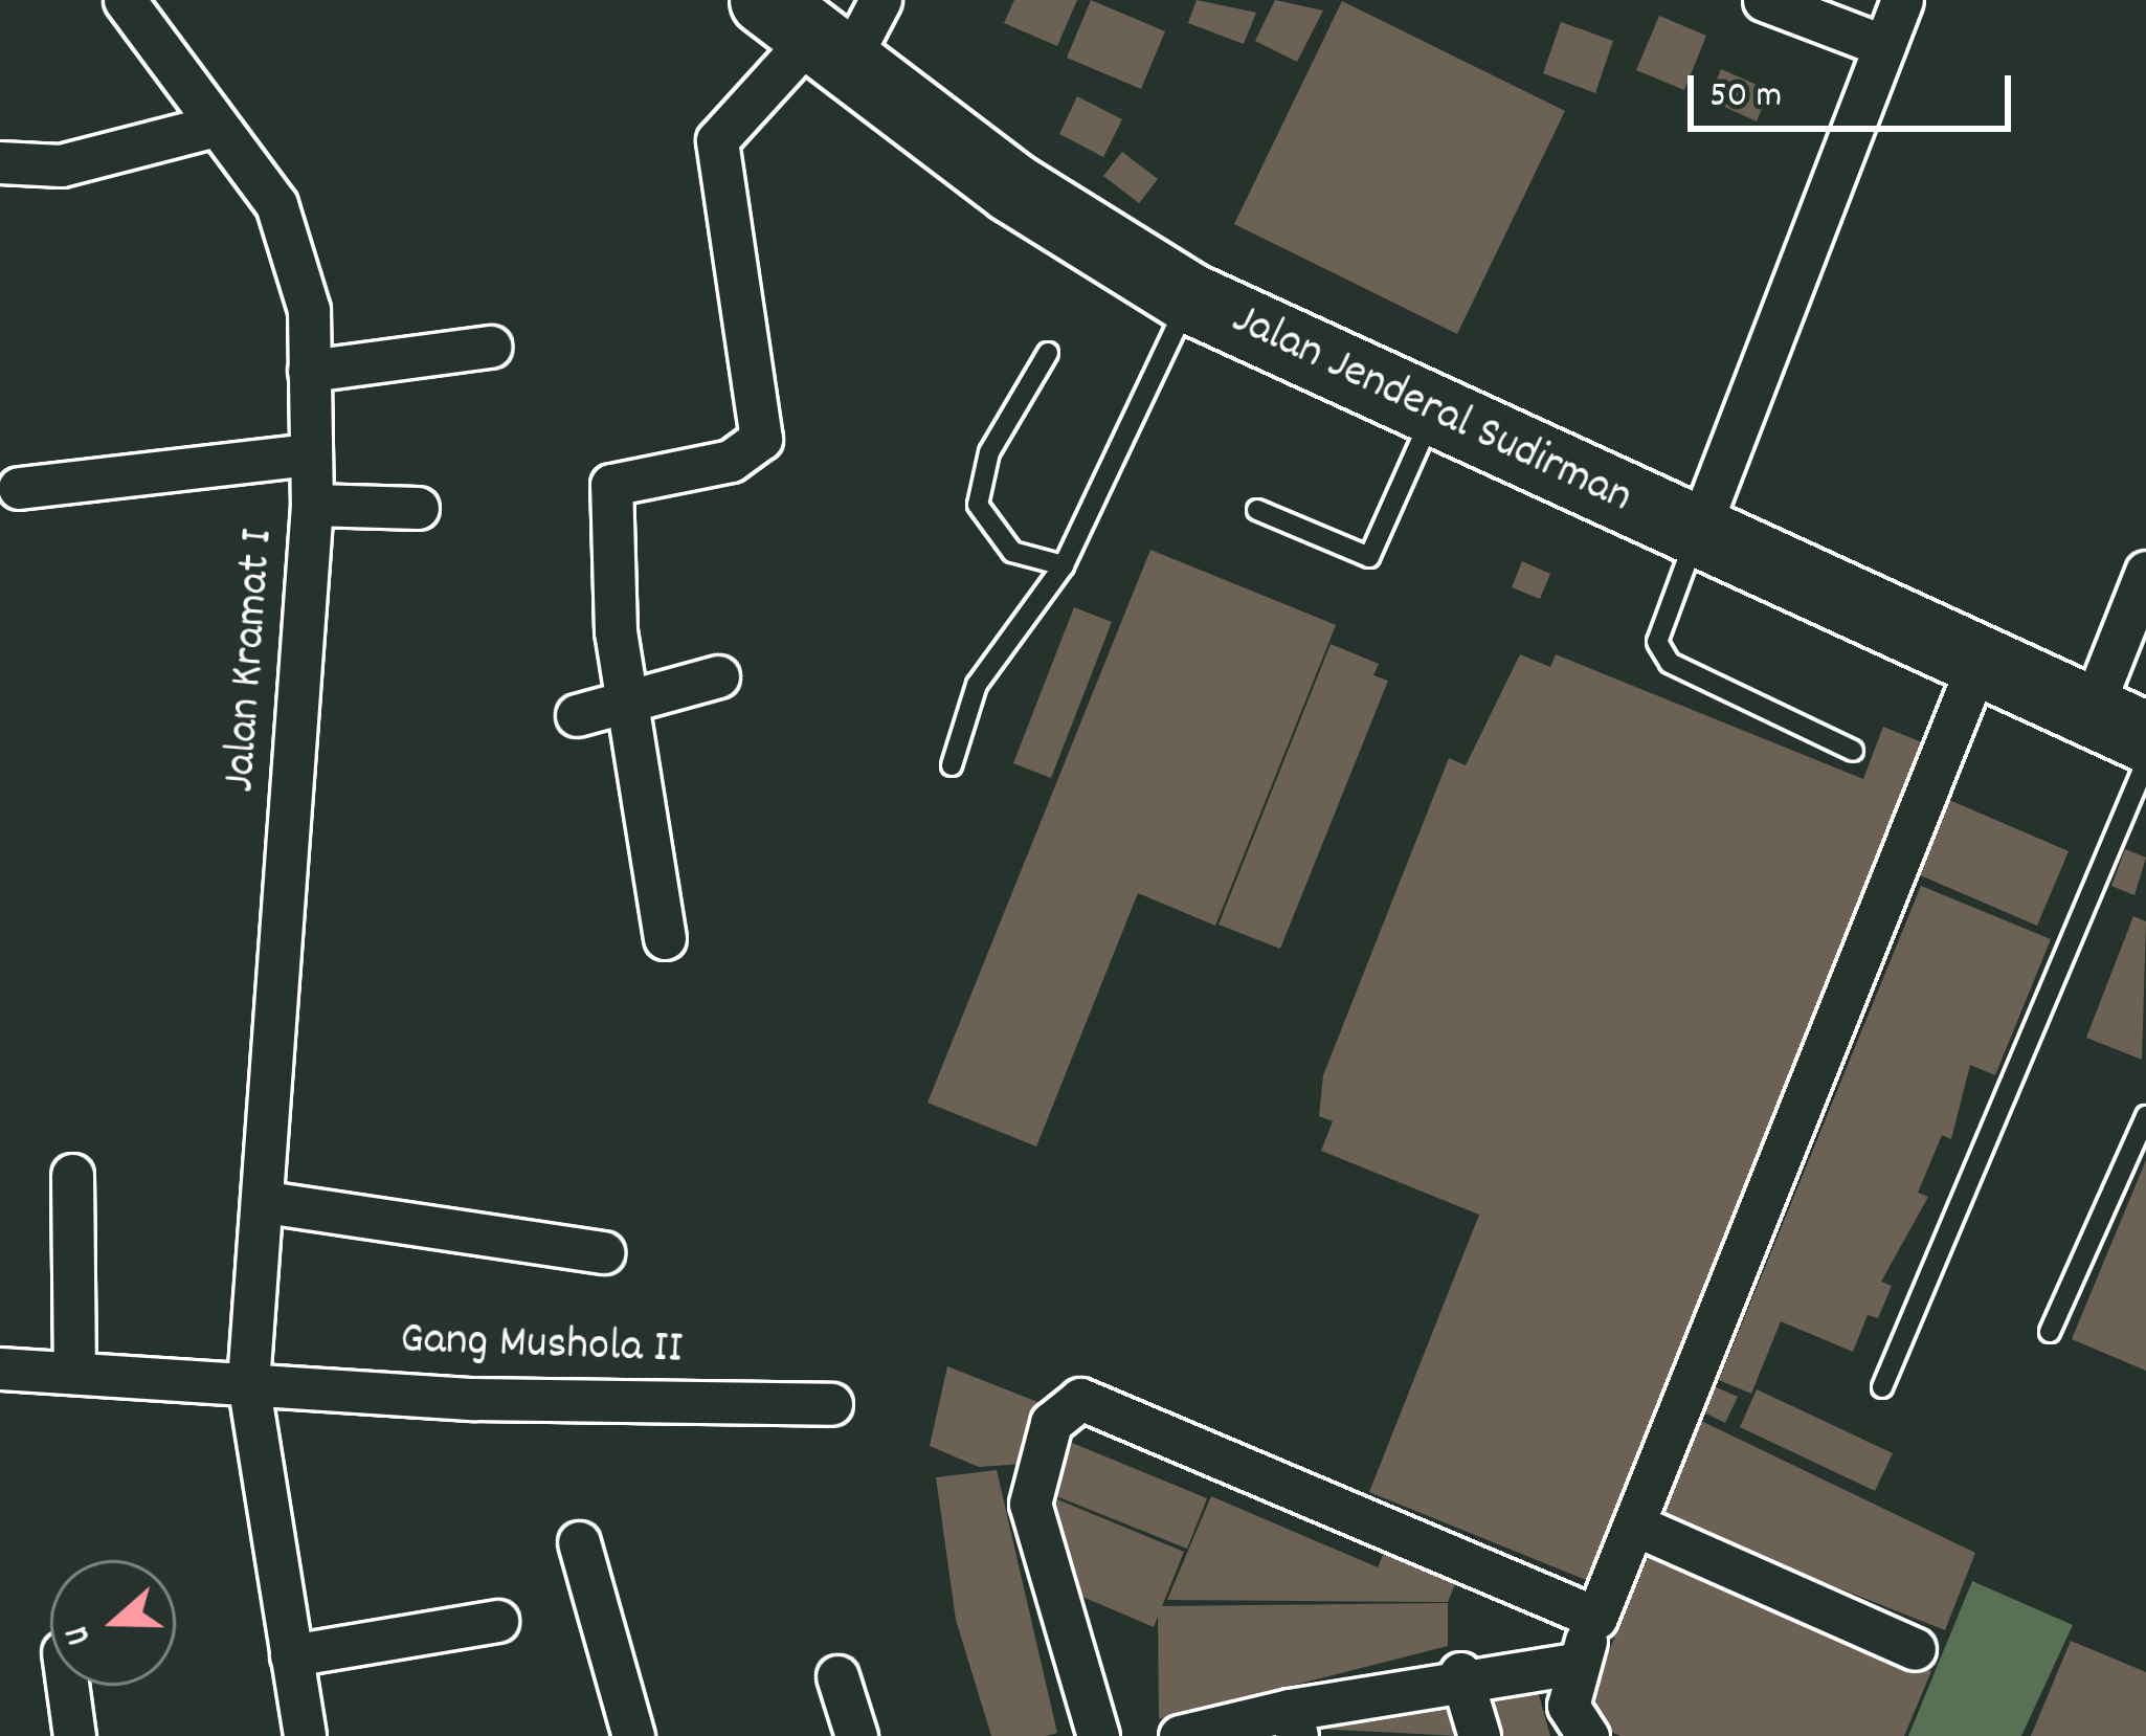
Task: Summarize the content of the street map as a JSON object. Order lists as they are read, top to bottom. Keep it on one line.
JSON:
{"streets":{"highway":["Jalan Jenderal Sudirman"],"street":["Jalan Kramat I","Gang Mushola II"]},"crossings":[["Jalan Kramat I","Gang Mushola II"]],"scale_bar":"50 m","north":"left"}
